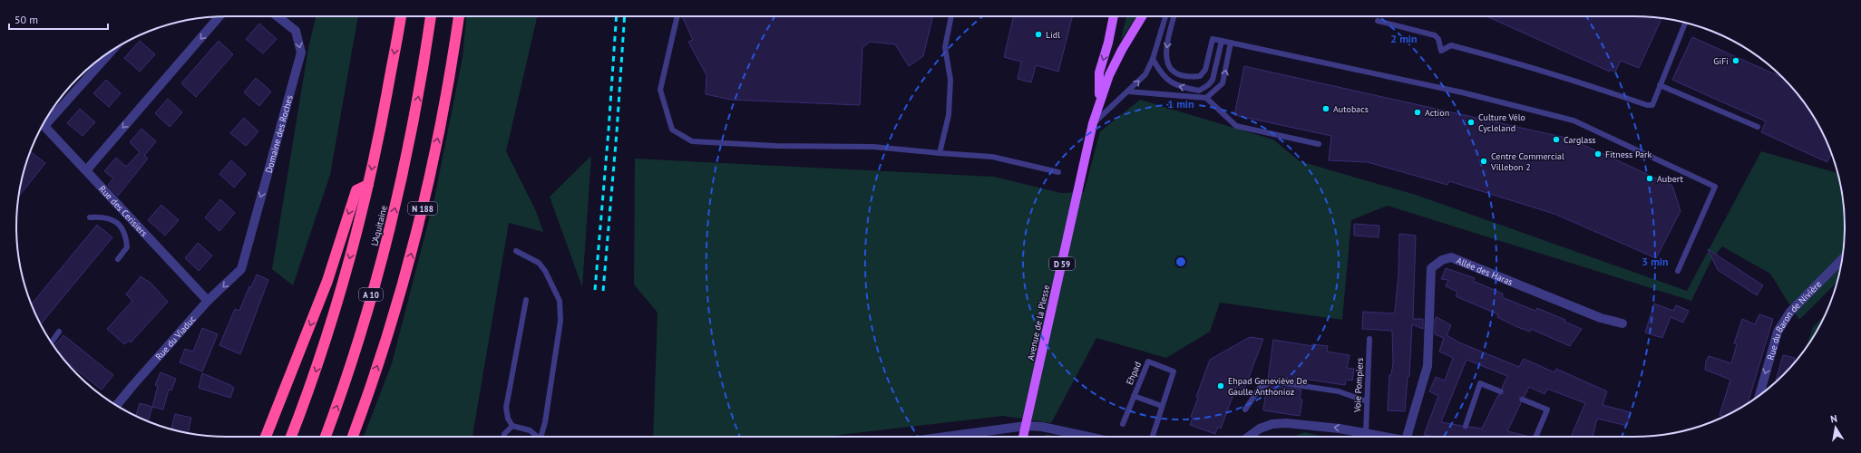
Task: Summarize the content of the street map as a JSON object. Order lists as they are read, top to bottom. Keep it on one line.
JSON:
{"streets":{"highway":["N 188","L'Aquitaine","A 10"],"main road":["D 59","Avenue de la Plesse"],"street":["Domaine des Roches","Rue des Cerisiers","Allée des Haras","Rue du Baron de Nivière","Rue du Viaduc"],"lane":["Ehpad","Voie Pompiers"]},"crossings":[["Domaine des Roches","Rue du Viaduc"],["Rue des Cerisiers","Rue du Viaduc"]],"one_way":["Domaine des Roches","Rue du Baron de Nivière"],"places":["Lidl","GiFi","Autobacs","Action","Culture Vélo Cycleland","Carglass","Fitness Park","Centre Commercial Villebon 2","Aubert","Ehpad Geneviève De Gaulle Anthonioz"],"scale_bar":"50 m","north":"top","rings":["2 min","1 min","3 min"]}
